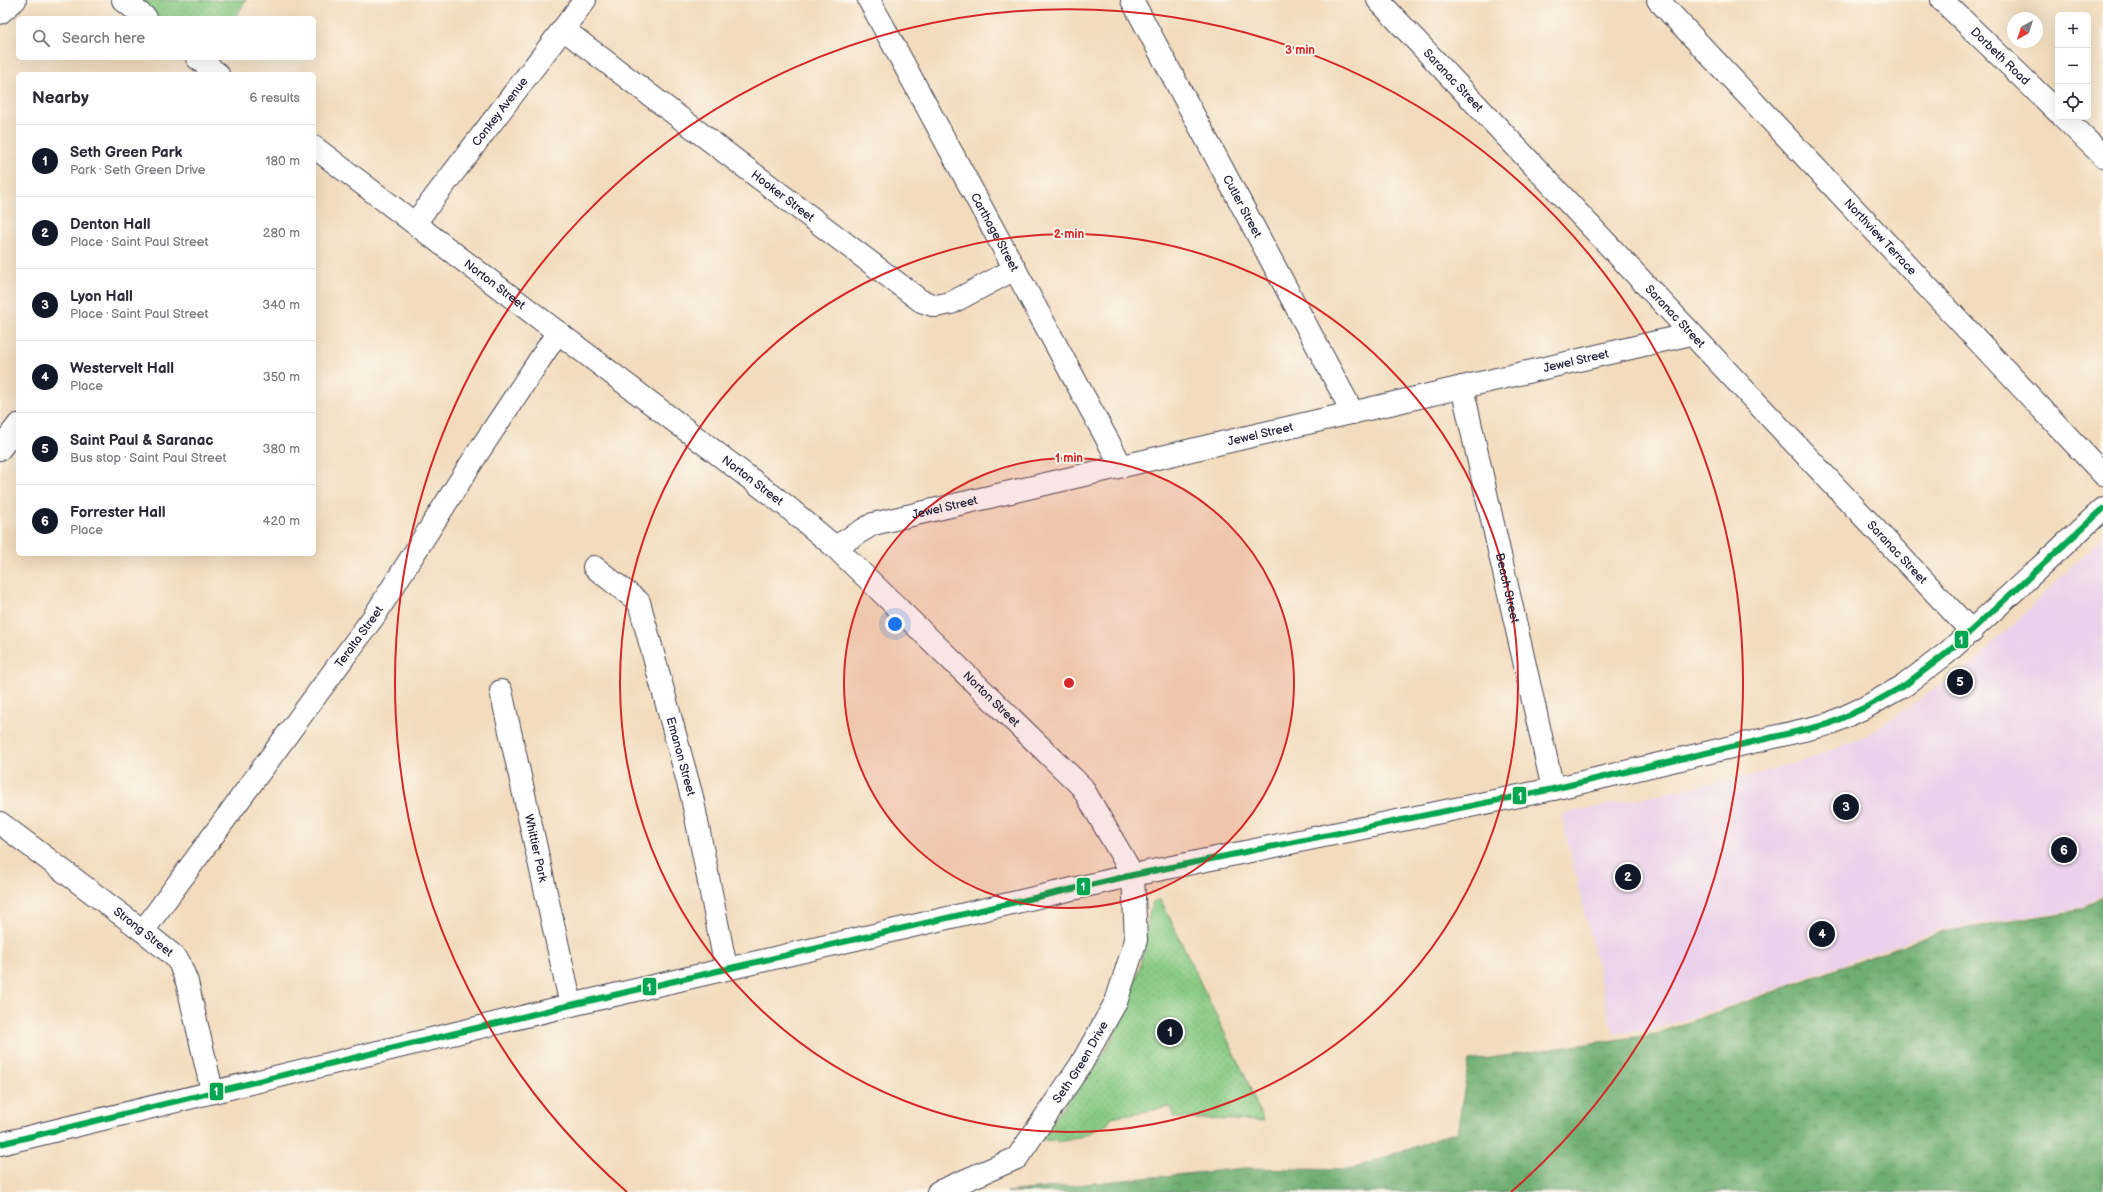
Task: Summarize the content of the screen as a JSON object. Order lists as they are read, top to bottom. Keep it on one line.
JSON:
{"streets":{"street":["Dorbeth Road","Saranac Street","Conkey Avenue","Hooker Street","Cutler Street","Carthage Street","Northview Terrace","Norton Street","Jewel Street","Beach Street","Teralta Street","Emanon Street","Whittier Park","Strong Street","Seth Green Drive"]},"crossings":[["Saranac Street","Jewel Street"],["Conkey Avenue","Hooker Street"],["Conkey Avenue","Norton Street"],["Hooker Street","Carthage Street"],["Cutler Street","Jewel Street"],["Carthage Street","Jewel Street"],["Norton Street","Jewel Street"],["Norton Street","Teralta Street"],["Norton Street","Seth Green Drive"],["Jewel Street","Beach Street"],["Teralta Street","Strong Street"]],"lines":["transit line 1"],"north":"bottom left","page":{"map_buttons":["+","−"],"search":"Search here","heading":["Nearby","6 results"],"list":[{"mark":"1","name":"Seth Green Park","note":"Park · Seth Green Drive","value":"180 m"},{"mark":"2","name":"Denton Hall","note":"Place · Saint Paul Street","value":"280 m"},{"mark":"3","name":"Lyon Hall","note":"Place · Saint Paul Street","value":"340 m"},{"mark":"4","name":"Westervelt Hall","note":"Place","value":"350 m"},{"mark":"5","name":"Saint Paul & Saranac","note":"Bus stop · Saint Paul Street","value":"380 m"},{"mark":"6","name":"Forrester Hall","note":"Place","value":"420 m"}],"pins":["5","3","6","2","4","1"]},"rings":["3 min","2 min","1 min"]}
